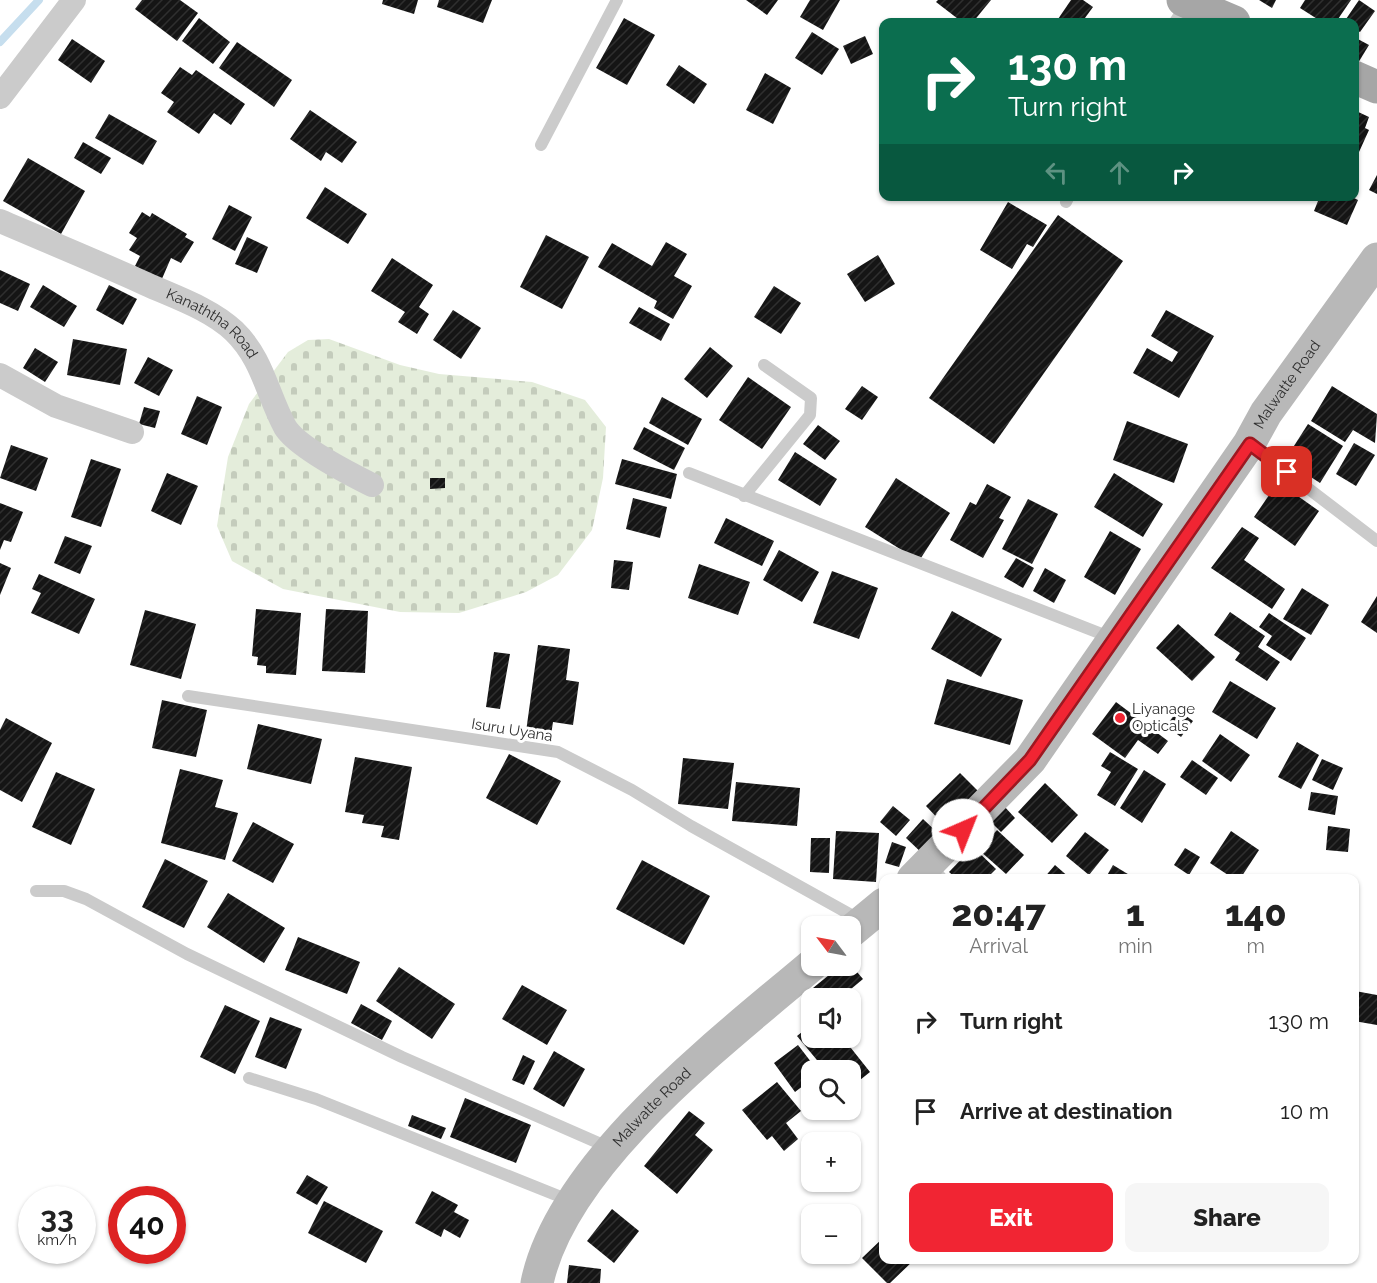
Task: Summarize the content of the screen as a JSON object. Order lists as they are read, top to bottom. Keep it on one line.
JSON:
{"streets":{"street":["Kanaththa Road","Malwatte Road"],"lane":["Isuru Uyana"]},"places":["Liyanage Opticals"],"north":"top left","page":{"turn":["130 m","Turn right"],"eta":["20:47","Arrival","1","min","140","m"],"map_buttons":["+","−"],"list":[{"name":"Turn right","value":"130 m"},{"name":"Arrive at destination","value":"10 m"}],"buttons":["Exit","Share"],"speed":"33 km/h","limit":"40"}}
